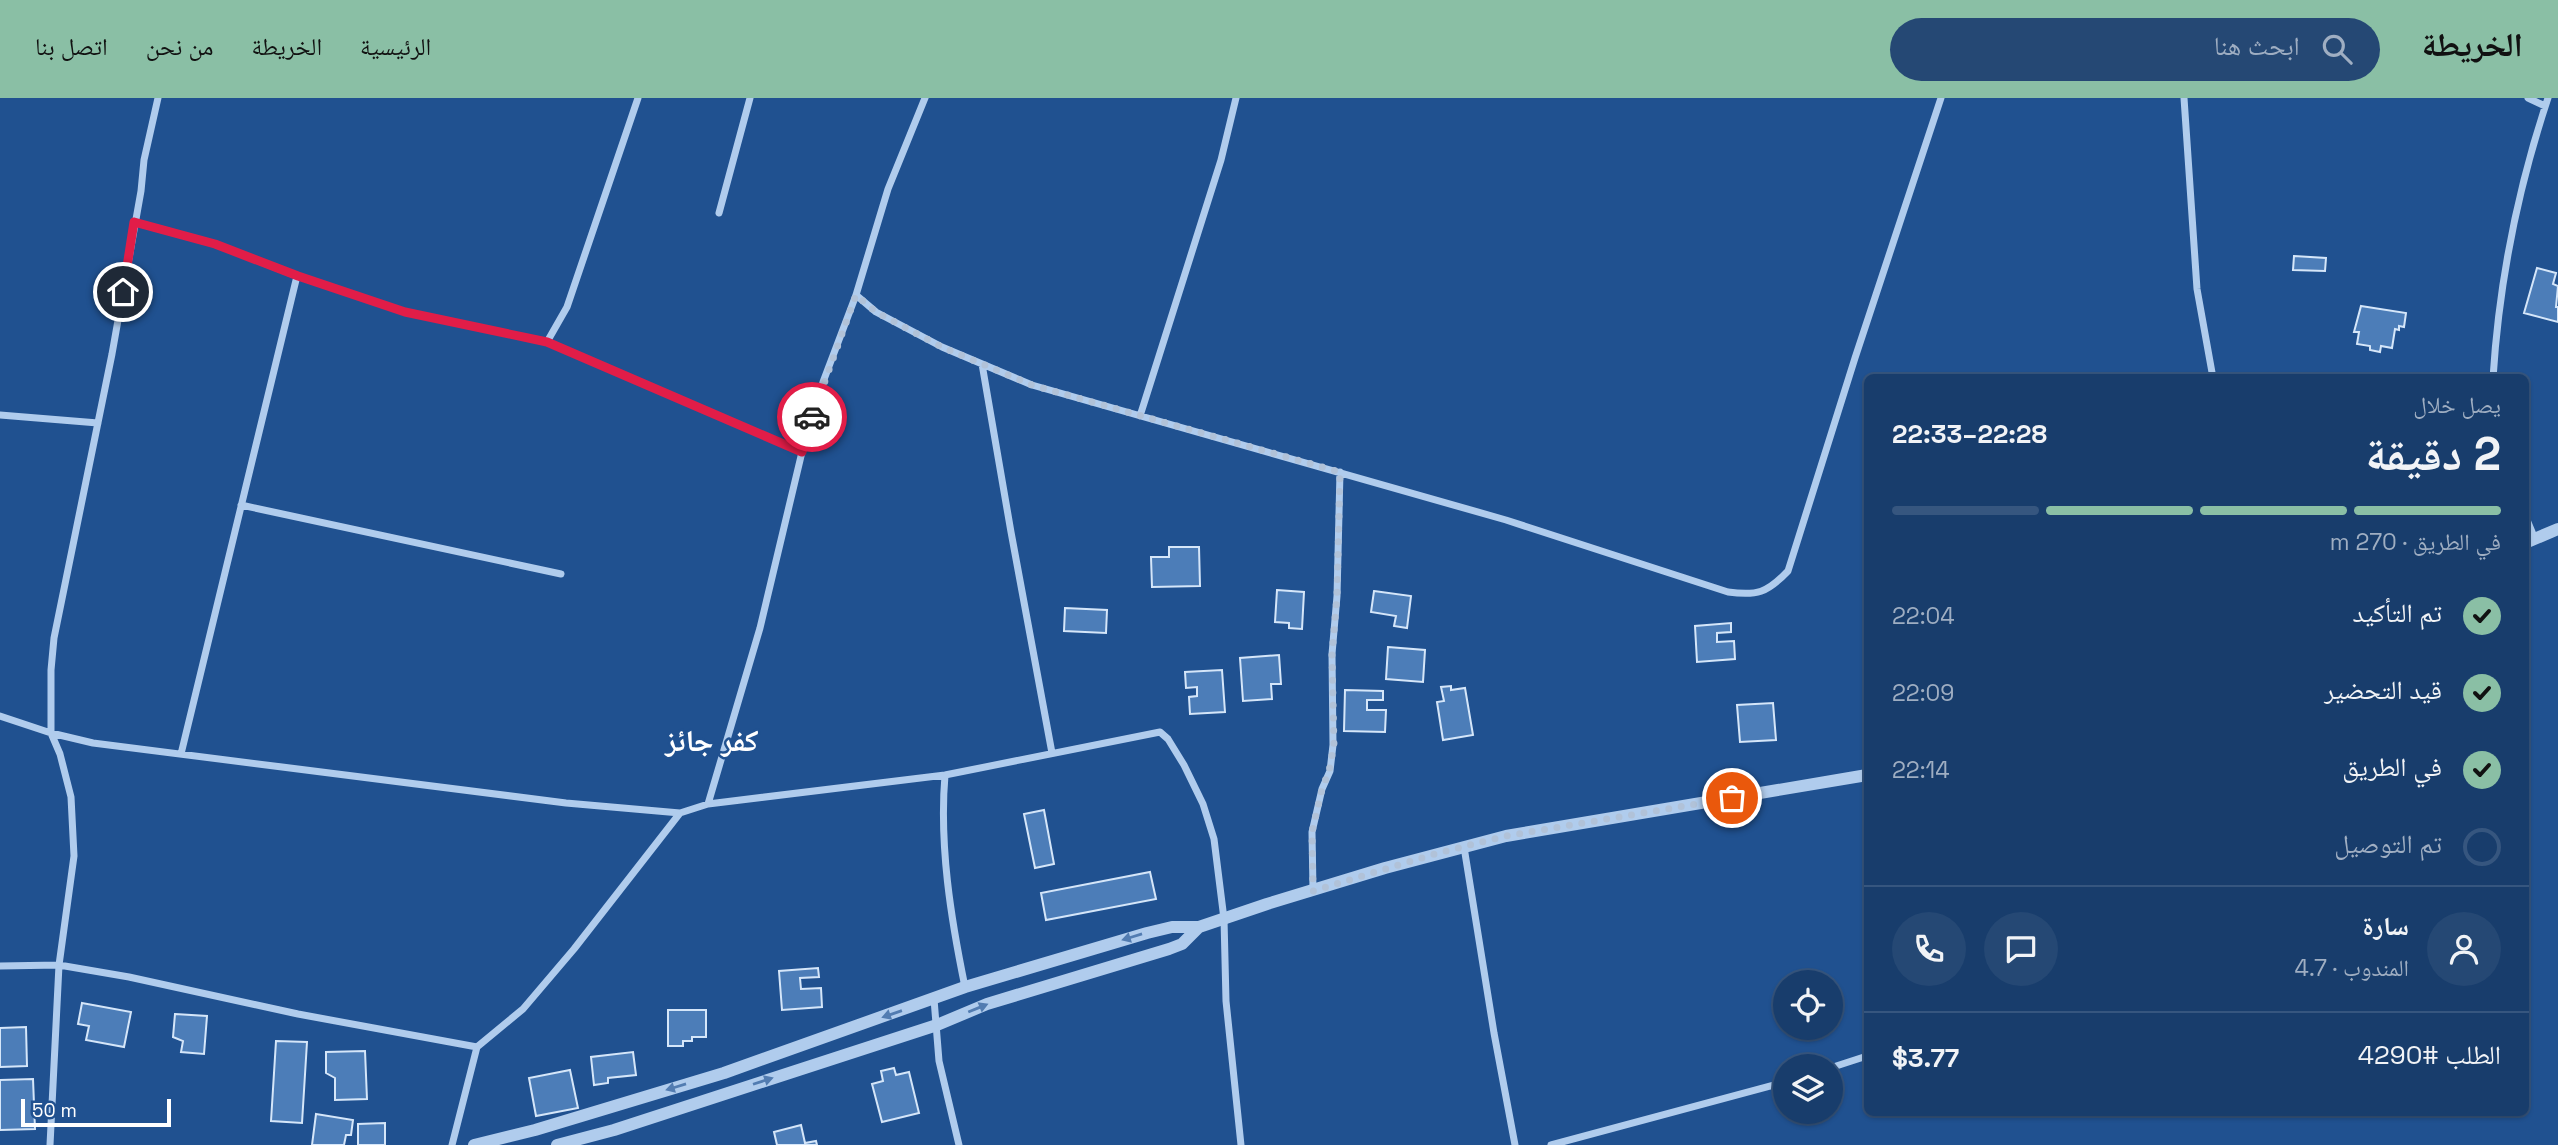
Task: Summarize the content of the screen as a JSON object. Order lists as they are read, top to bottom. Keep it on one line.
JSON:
{"districts":["كفر جائز"],"scale_bar":"50 m","page":{"header":"الخريطة","search":"ابحث هنا","nav":["الرئيسية","الخريطة","من نحن","اتصل بنا"],"heading":["2 دقيقة","يصل خلال","22:28–22:33"],"panel":["سارة","المندوب · 4.7","الطلب #4290","$3.77"],"bar":"في الطريق · 270 m","list":[["تم التأكيد","22:04"],["قيد التحضير","22:09"],["في الطريق","22:14"],"تم التوصيل"],"scale":"50 m"}}
